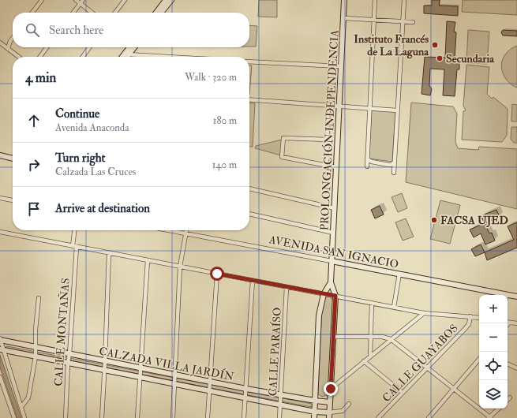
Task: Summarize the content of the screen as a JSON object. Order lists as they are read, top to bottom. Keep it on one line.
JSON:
{"streets":{"street":["PROLONGACIÓN INDEPENDENCIA","AVENIDA SAN IGNACIO","CALLE MONTAÑAS","CALLE PARAÍSO","CALLE GUAYABOS","CALZADA VILLA JARDÍN"]},"crossings":[["PROLONGACIÓN INDEPENDENCIA","AVENIDA SAN IGNACIO"],["CALLE MONTAÑAS","CALZADA VILLA JARDÍN"],["CALLE PARAÍSO","CALZADA VILLA JARDÍN"]],"places":["Instituto Francés de La Laguna","Secundaria","FACSA UJED"],"page":{"search":"Search here","heading":["4 min","Walk · 320 m"],"list":[["Continue","Avenida Anaconda","180 m"],["Turn right","Calzada Las Cruces","140 m"],"Arrive at destination"],"map_buttons":["+","−"]}}
